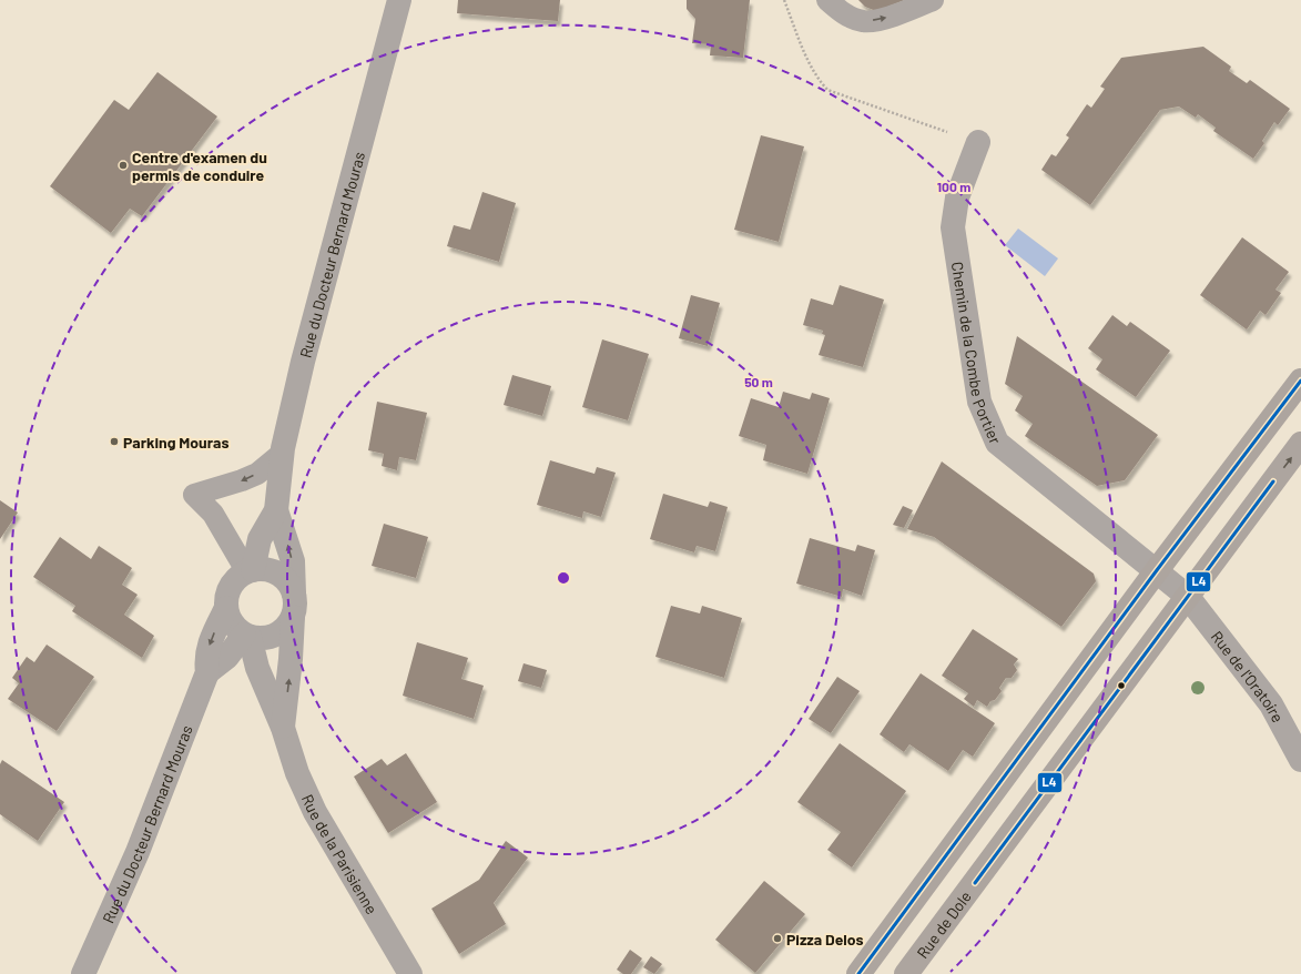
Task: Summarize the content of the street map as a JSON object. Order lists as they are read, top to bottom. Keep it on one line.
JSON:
{"streets":{"main road":["Rue de Dole"],"street":["Rue du Docteur Bernard Mouras","Chemin de la Combe Portier","Rue de l'Oratoire","Rue de la Parisienne"]},"crossings":[["Rue du Docteur Bernard Mouras","Rue de la Parisienne"],["Rue de l'Oratoire","Rue de Dole"]],"places":["Centre d'examen du permis de conduire","Parking Mouras","Pizza Delos"],"lines":["transit line L4"],"rings":["100 m","50 m"]}
